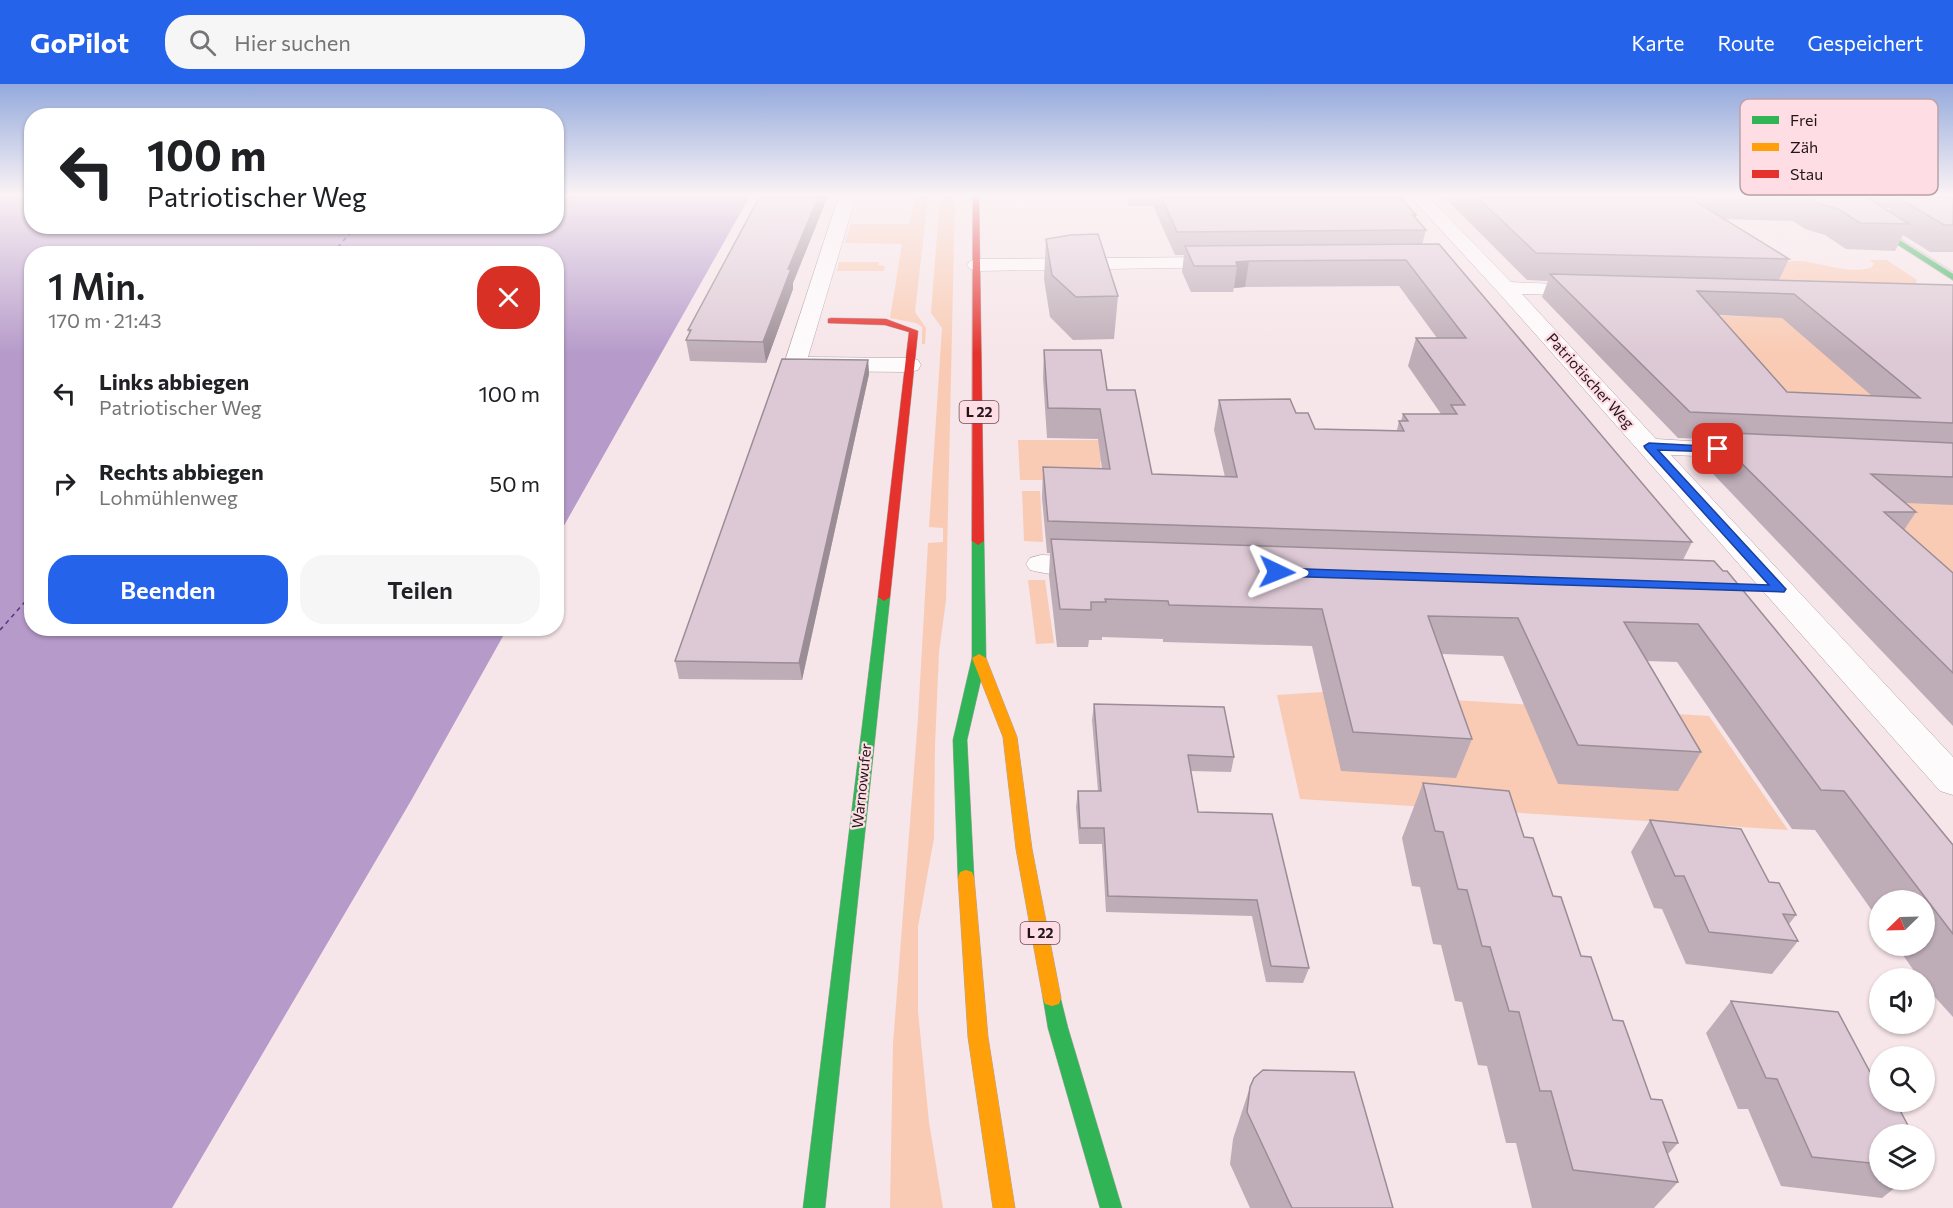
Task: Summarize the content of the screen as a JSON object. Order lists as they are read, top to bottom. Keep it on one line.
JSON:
{"streets":{"main road":["L 22","Warnowufer"],"street":["Patriotischer Weg"]},"legend":["Frei","Zäh","Stau"],"north":"bottom left","page":{"header":"GoPilot","search":"Hier suchen","nav":["Karte","Route","Gespeichert"],"turn":["100 m","Patriotischer Weg"],"heading":["1 Min.","170 m · 21:43"],"list":[{"name":"Links abbiegen","note":"Patriotischer Weg","value":"100 m"},{"name":"Rechts abbiegen","note":"Lohmühlenweg","value":"50 m"}],"buttons":["Beenden","Teilen"]}}
